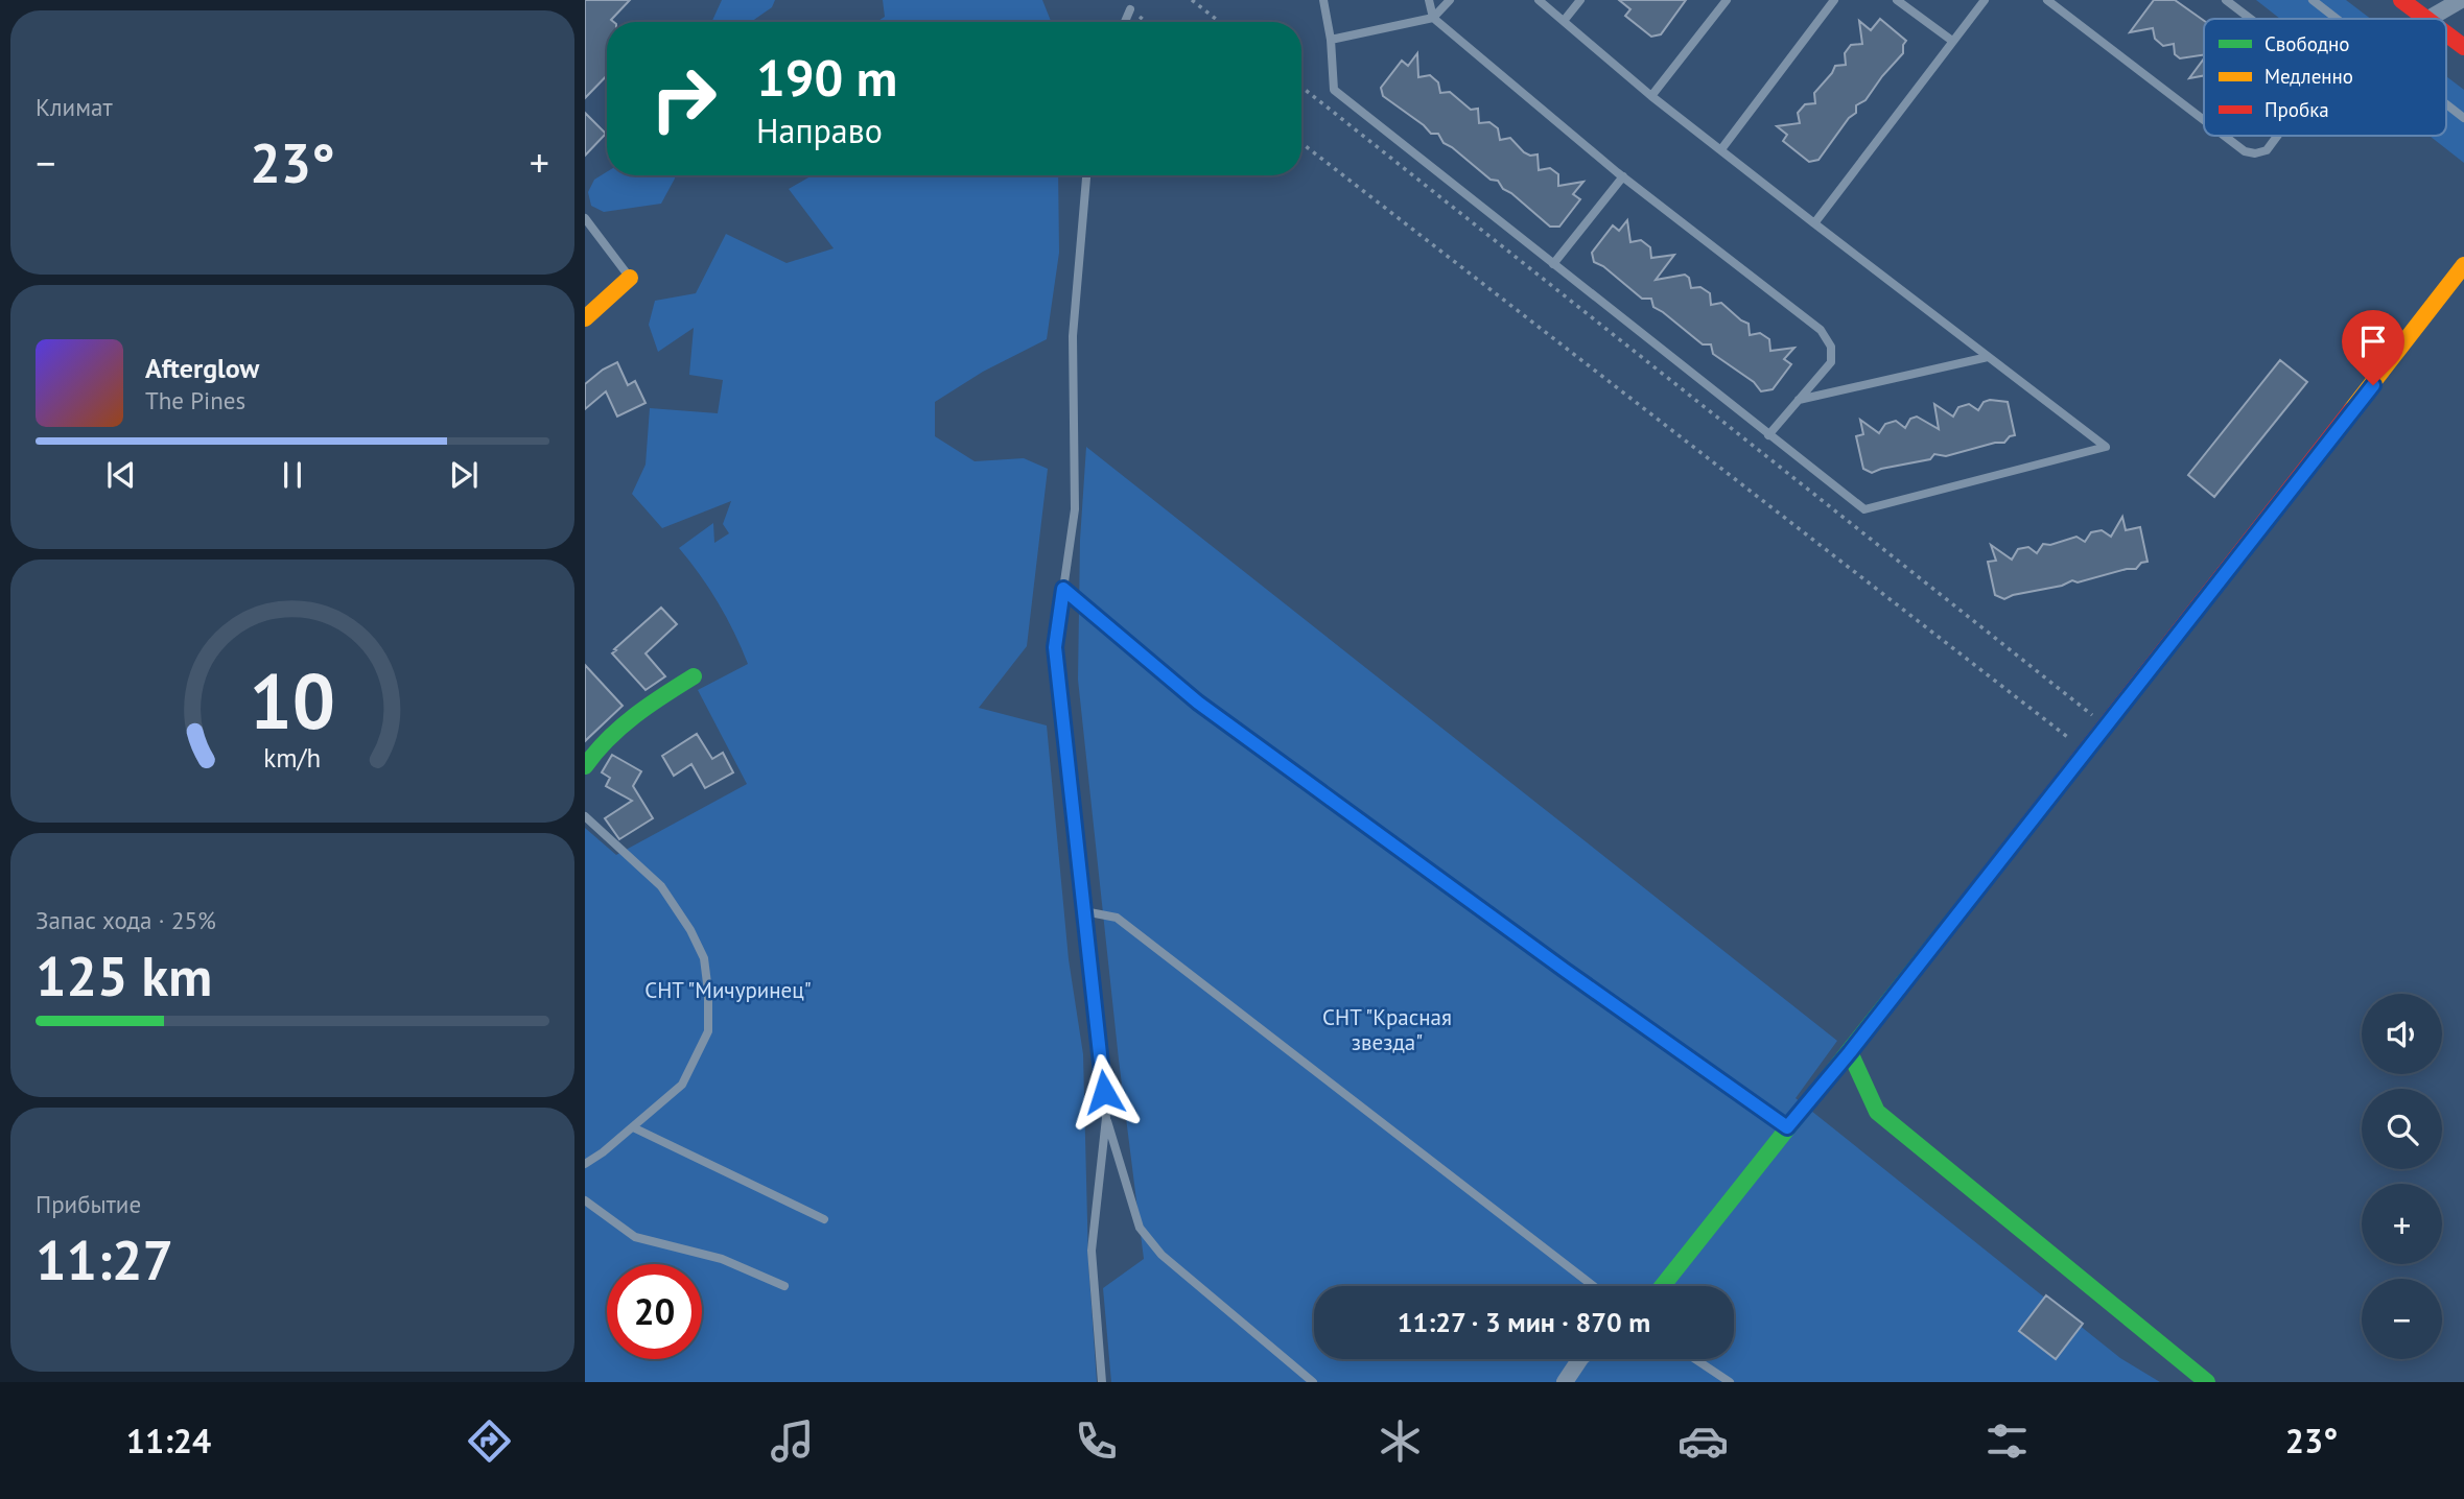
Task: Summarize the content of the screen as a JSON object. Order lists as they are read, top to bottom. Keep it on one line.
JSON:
{"parks":["СНТ \"Мичуринец\"","СНТ \"Красная звезда\""],"legend":["Свободно","Медленно","Пробка"],"page":{"tile":["Климат",["Запас хода · 25%","125 km"],["Прибытие","11:27"]],"turn":["190 m","Направо"],"heat":["−","23°","+"],"song":["Afterglow","The Pines"],"map_buttons":["+","−"],"limit":"20","trip":"11:27 · 3 мин · 870 m","tabs":["11:24","23°"],"gauge":["10","km/h"]}}
